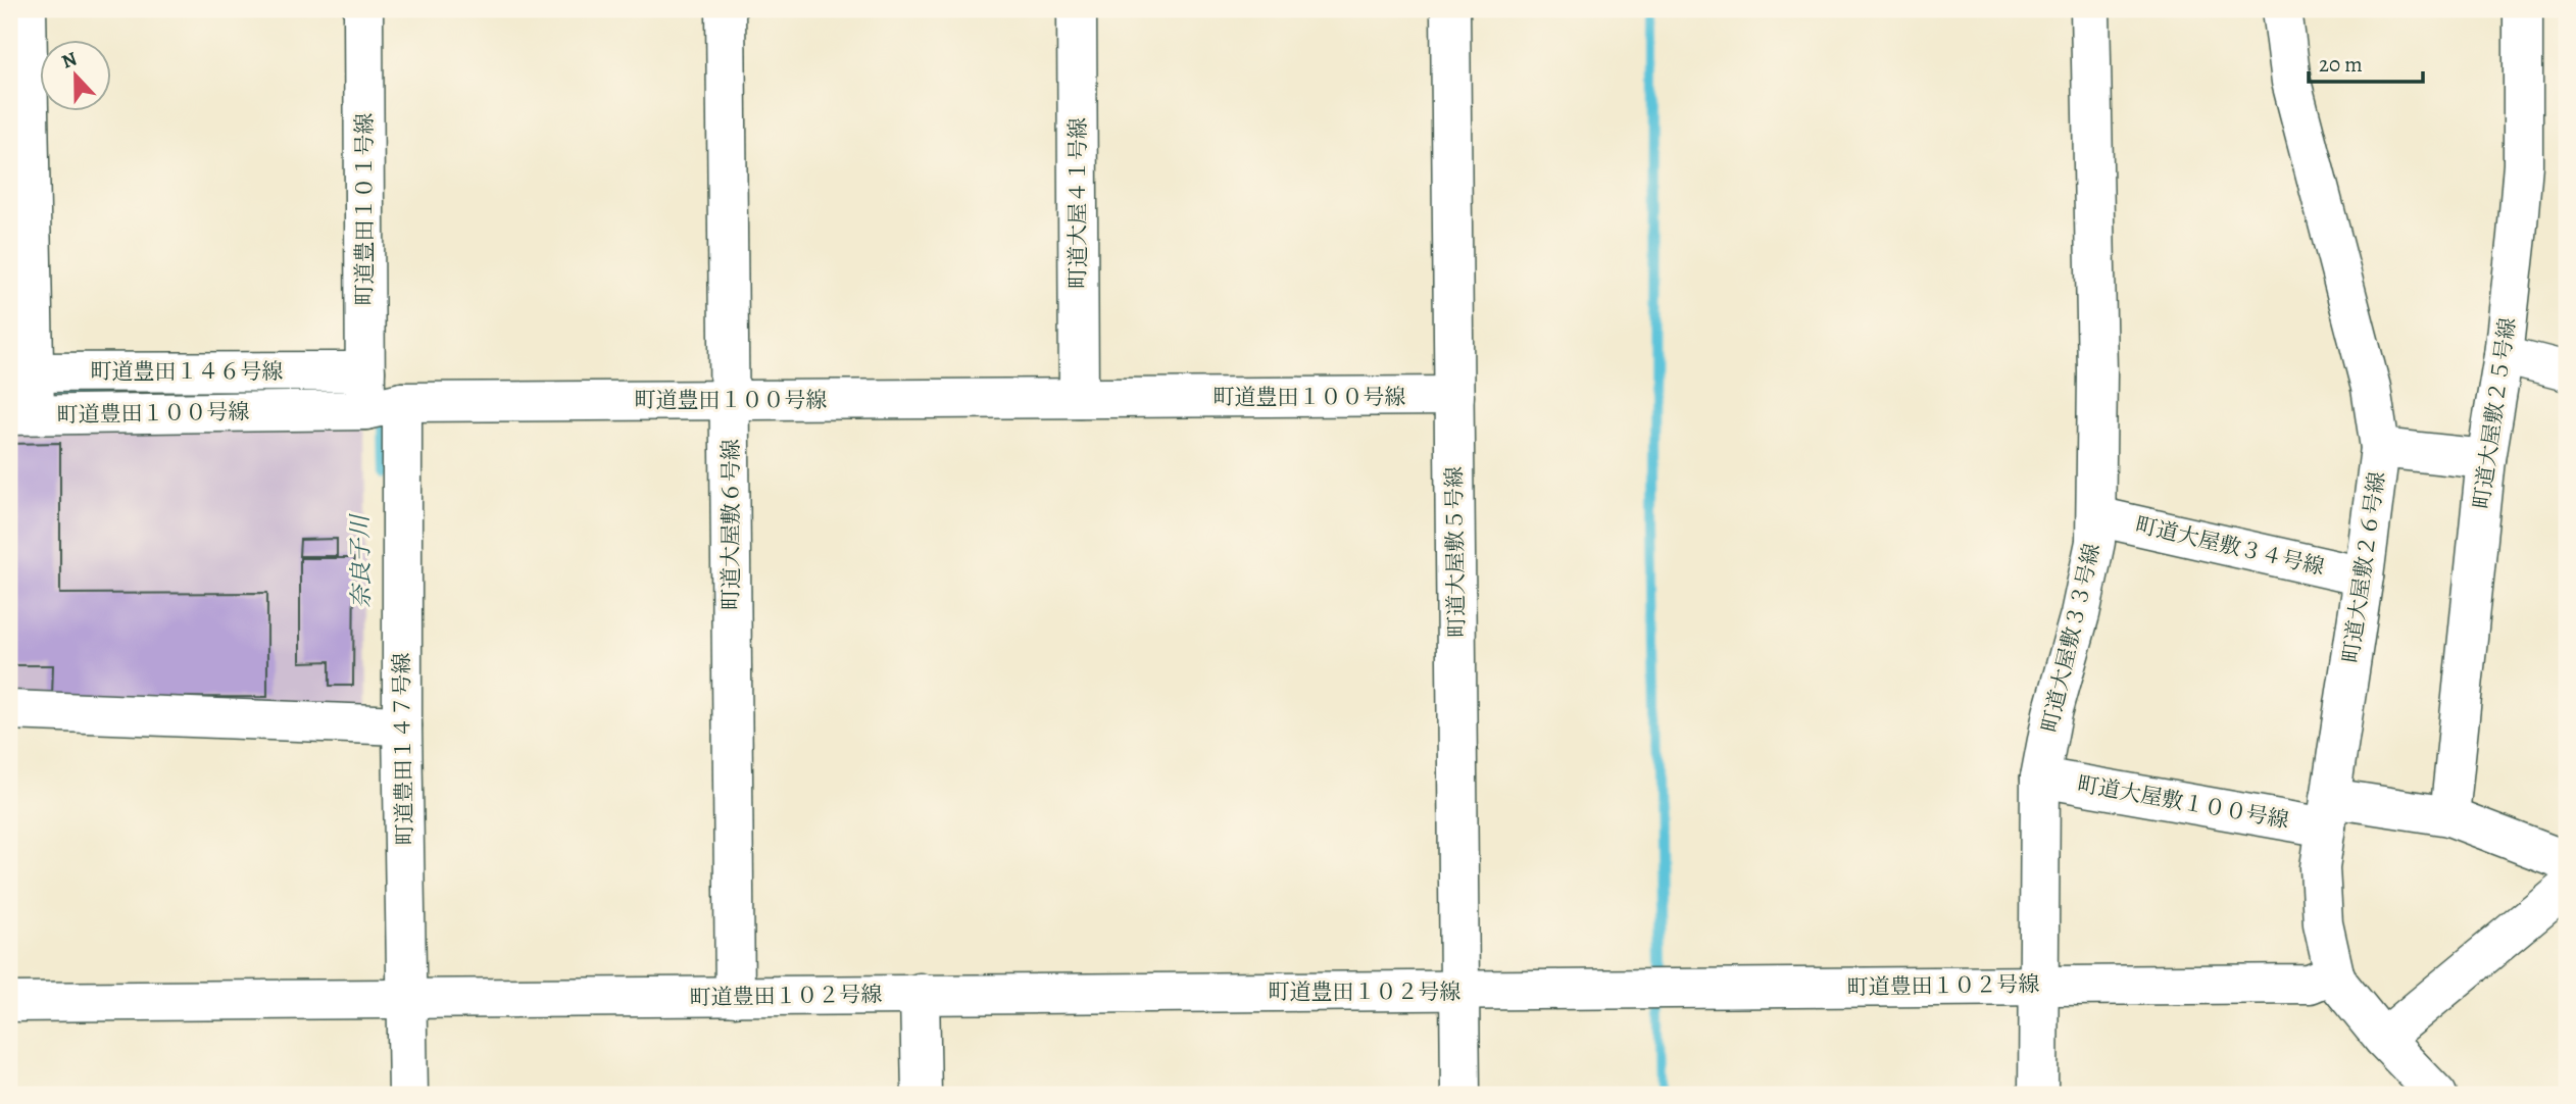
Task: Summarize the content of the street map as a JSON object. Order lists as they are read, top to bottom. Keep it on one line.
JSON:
{"streets":{"street":["町道大屋４１号線","町道豊田１０１号線","町道豊田１４６号線","町道豊田１００号線","町道大屋敷２５号線","町道大屋敷６号線","町道大屋敷３４号線","町道大屋敷５号線","町道大屋敷２６号線","町道大屋敷３３号線","町道豊田１４７号線","町道大屋敷１００号線","町道豊田１０２号線"]},"crossings":[["町道大屋４１号線","町道豊田１００号線"],["町道豊田１０１号線","町道豊田１４６号線"],["町道豊田１０１号線","町道豊田１００号線"],["町道豊田１００号線","町道大屋敷６号線"],["町道豊田１００号線","町道大屋敷５号線"],["町道豊田１００号線","町道豊田１４７号線"],["町道大屋敷２５号線","町道大屋敷１００号線"],["町道大屋敷６号線","町道豊田１０２号線"],["町道大屋敷３４号線","町道大屋敷２６号線"],["町道大屋敷３４号線","町道大屋敷３３号線"],["町道大屋敷５号線","町道豊田１０２号線"],["町道大屋敷２６号線","町道大屋敷１００号線"],["町道大屋敷２６号線","町道豊田１０２号線"],["町道大屋敷３３号線","町道大屋敷１００号線"],["町道大屋敷３３号線","町道豊田１０２号線"],["町道豊田１４７号線","町道豊田１０２号線"]],"water":["奈良子川"],"scale_bar":"20 m","north":"top"}
